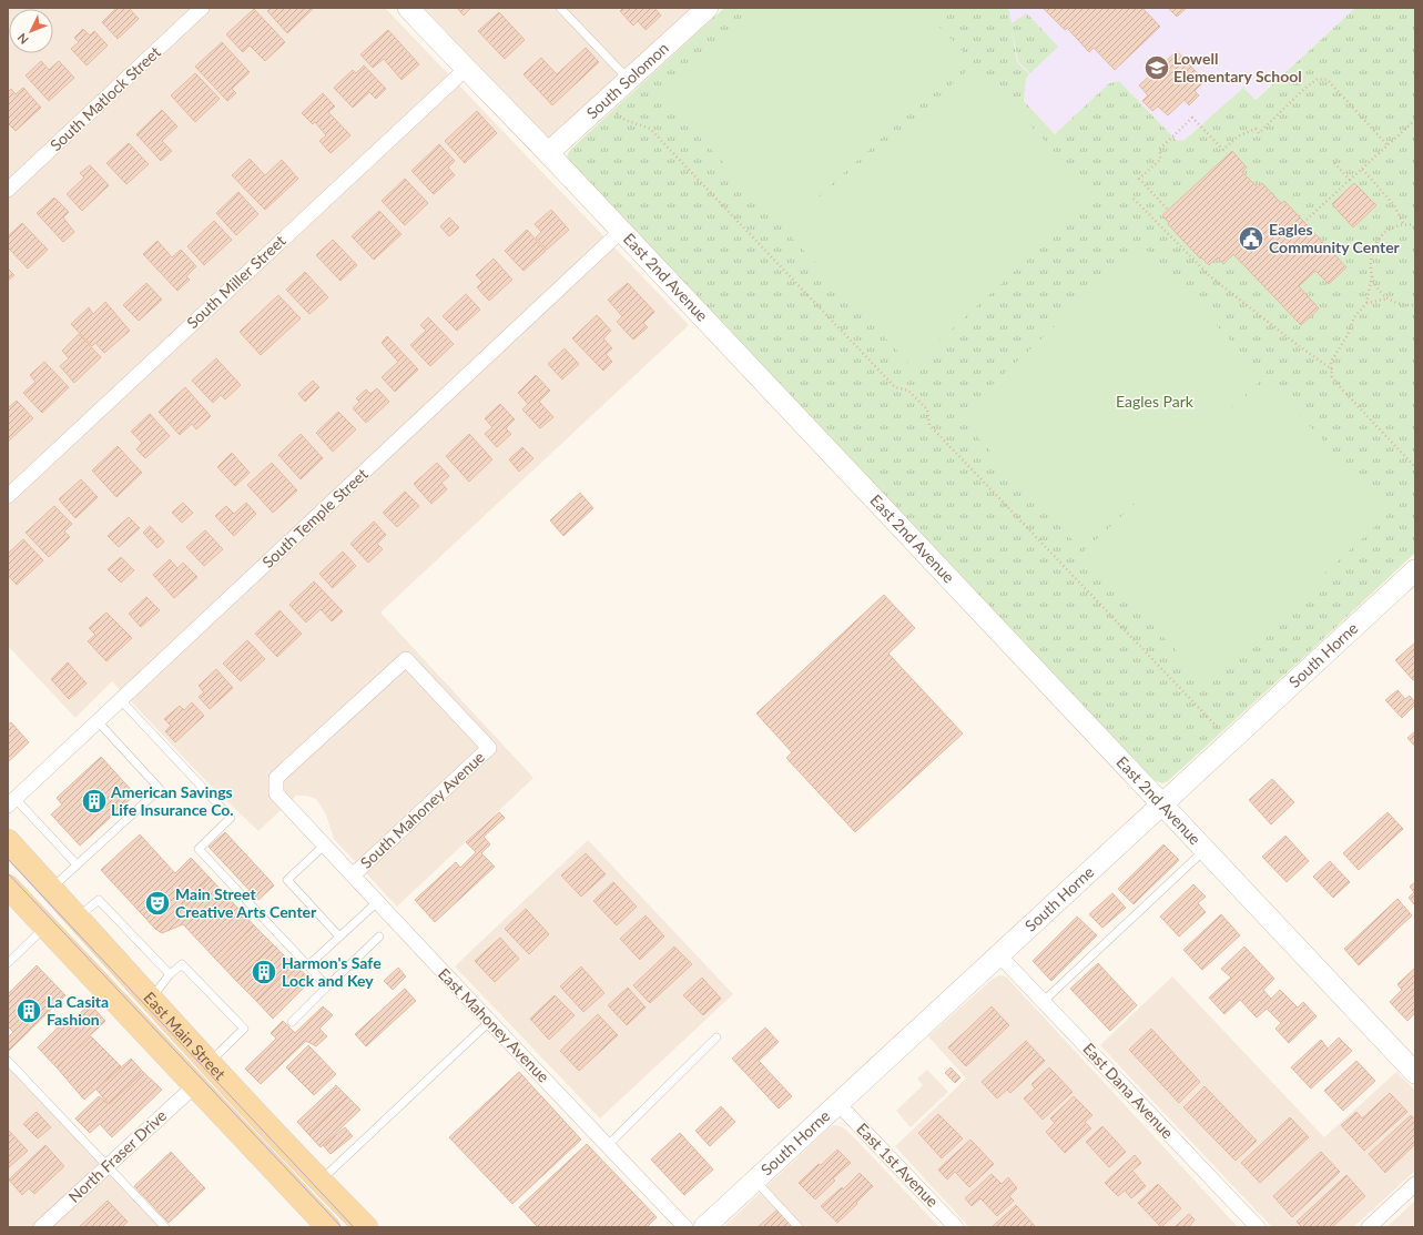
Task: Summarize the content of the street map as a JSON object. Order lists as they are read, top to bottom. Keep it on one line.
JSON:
{"streets":{"main road":["East Main Street"],"street":["South Solomon","South Matlock Street","East 2nd Avenue","South Miller Street","South Temple Street","South Horne","South Mahoney Avenue","East Mahoney Avenue","East Dana Avenue","North Fraser Drive","East 1st Avenue"]},"crossings":[["South Solomon","East 2nd Avenue"],["East 2nd Avenue","South Miller Street"],["East 2nd Avenue","South Temple Street"],["East 2nd Avenue","South Horne"],["South Horne","East Dana Avenue"],["South Horne","East 1st Avenue"],["South Mahoney Avenue","East Mahoney Avenue"],["East Main Street","North Fraser Drive"]],"parks":["Eagles Park"],"places":{"school or university":["Lowell Elementary School"],"public building":["Eagles Community Center"],"building":["American Savings Life Insurance Co.","Harmon's Safe Lock and Key","La Casita Fashion"],"theatre":["Main Street Creative Arts Center"]},"north":"bottom left"}
